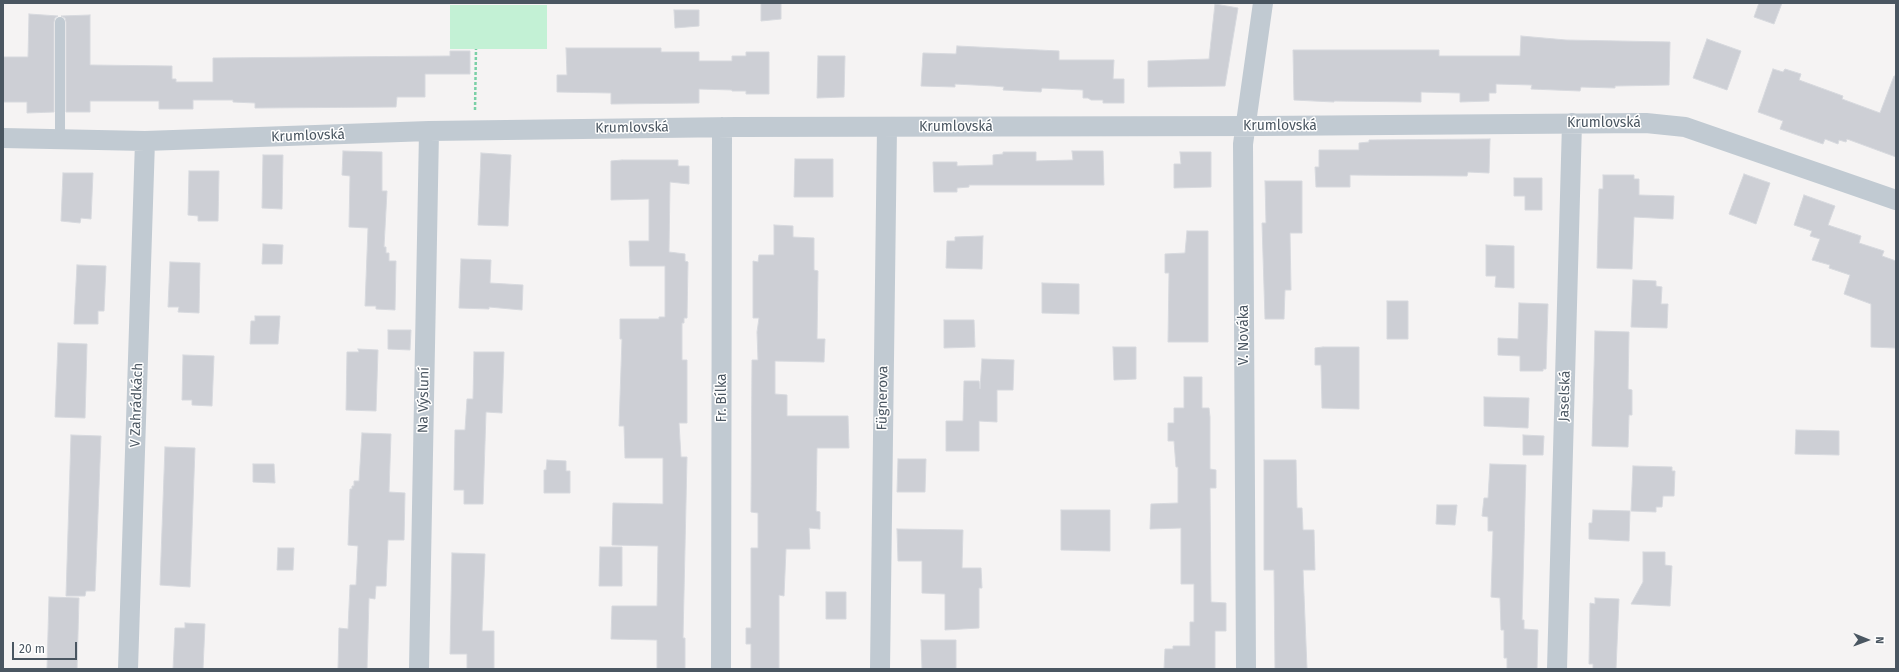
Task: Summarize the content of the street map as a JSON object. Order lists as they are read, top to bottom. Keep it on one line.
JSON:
{"streets":{"street":["Krumlovská","V. Nováka","Jaselská","Fr. Bílka","Fügnerova","Na Výsluní","V Zahrádkách"]},"crossings":[["Krumlovská","V. Nováka"],["Krumlovská","Jaselská"],["Krumlovská","Fr. Bílka"],["Krumlovská","Fügnerova"],["Krumlovská","Na Výsluní"],["Krumlovská","V Zahrádkách"]],"scale_bar":"20 m","north":"right"}
